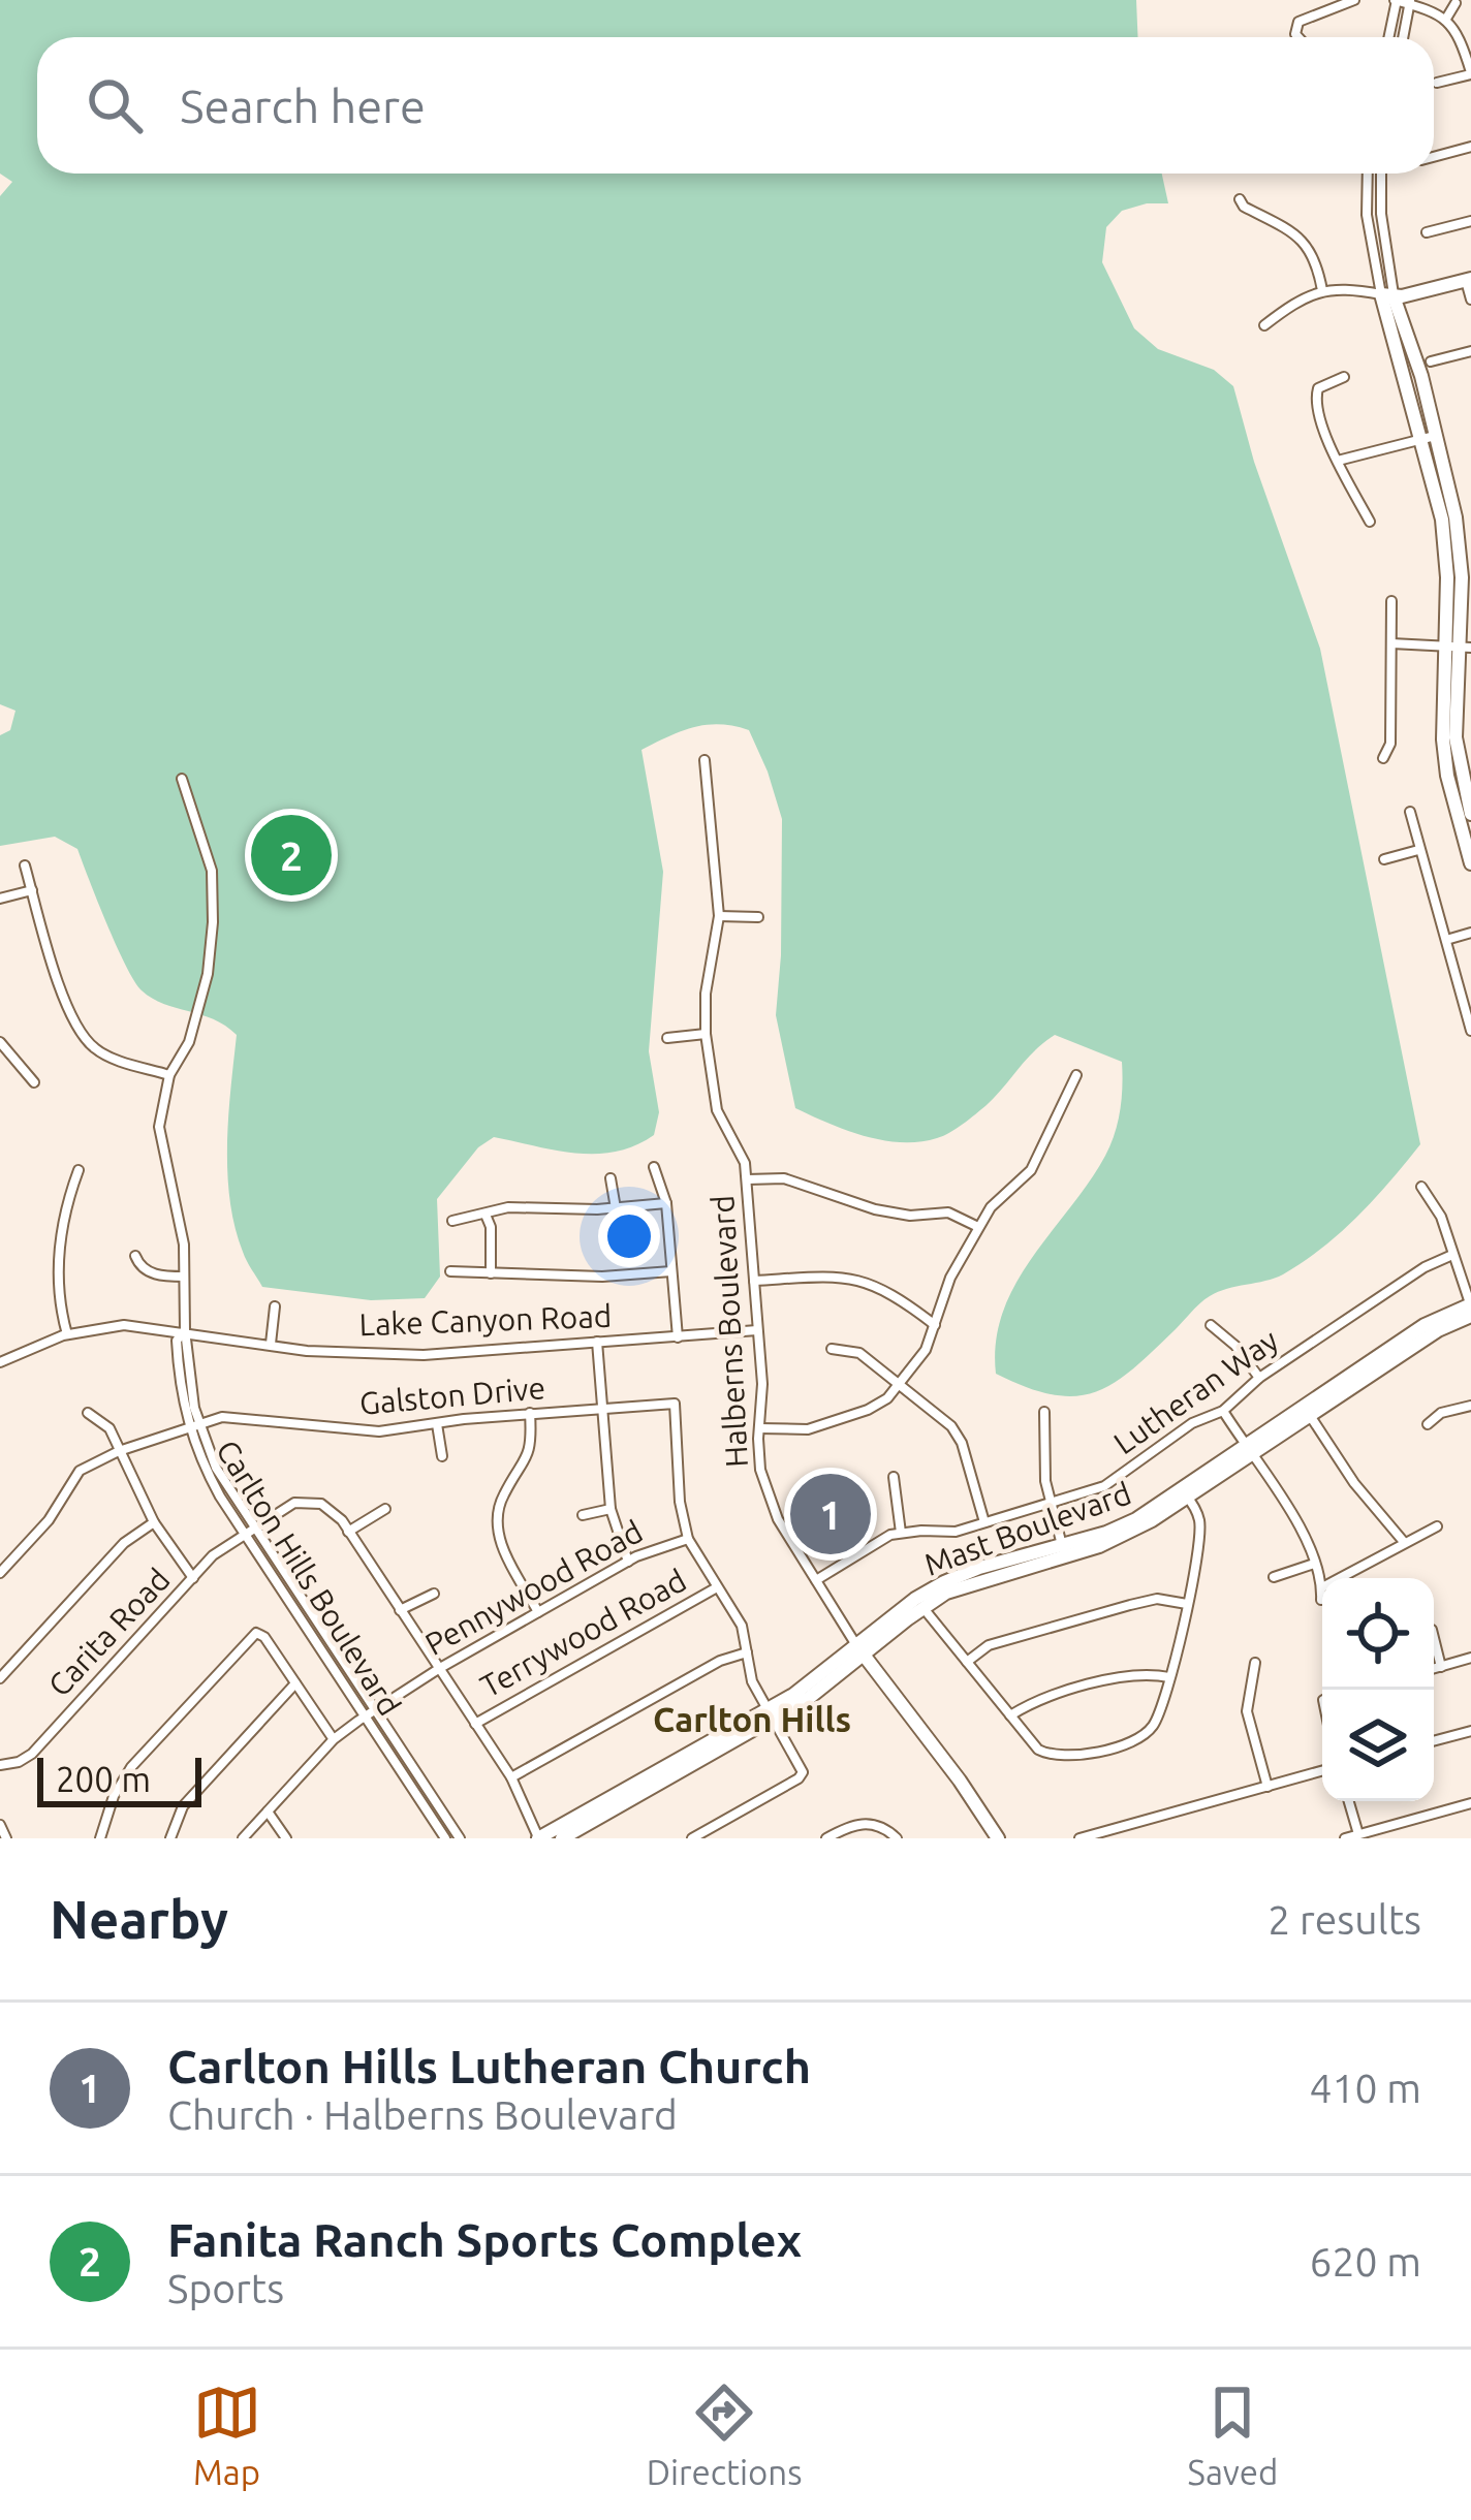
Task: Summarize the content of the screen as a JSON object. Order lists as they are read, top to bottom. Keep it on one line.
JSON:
{"streets":{"main road":["Halberns Boulevard","Mast Boulevard"],"street":["Lake Canyon Road","Lutheran Way","Galston Drive","Carlton Hills Boulevard","Pennywood Road","Carita Road","Terrywood Road"]},"crossings":[["Lake Canyon Road","Halberns Boulevard"],["Lake Canyon Road","Carlton Hills Boulevard"],["Halberns Boulevard","Lutheran Way"],["Halberns Boulevard","Mast Boulevard"],["Galston Drive","Carlton Hills Boulevard"],["Galston Drive","Pennywood Road"],["Carlton Hills Boulevard","Pennywood Road"],["Carlton Hills Boulevard","Carita Road"]],"districts":["Carlton Hills"],"scale_bar":"200 m","page":{"search":"Search here","pins":["2","1"],"scale":"200 m","heading":["Nearby","2 results"],"list":[{"mark":"1","name":"Carlton Hills Lutheran Church","note":"Church · Halberns Boulevard","value":"410 m"},{"mark":"2","name":"Fanita Ranch Sports Complex","note":"Sports","value":"620 m"}],"nav":["Map","Directions","Saved"]}}
